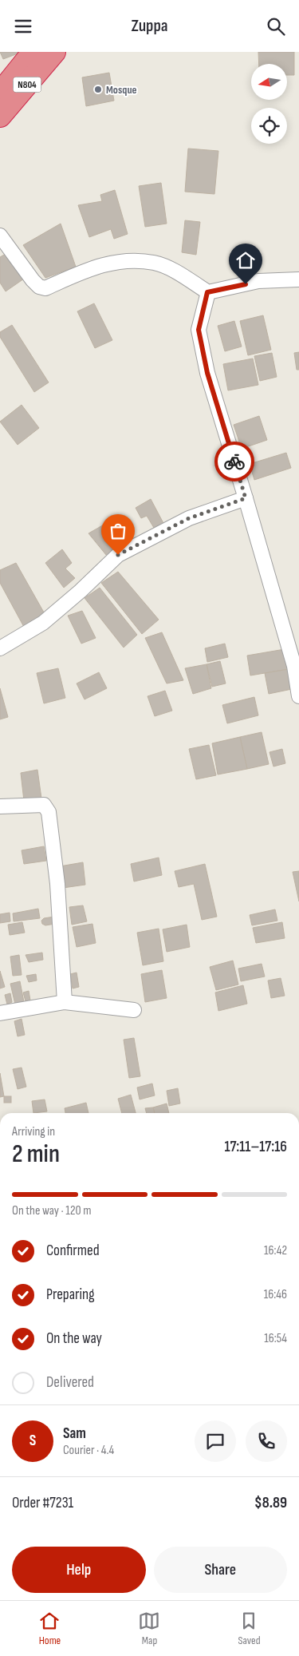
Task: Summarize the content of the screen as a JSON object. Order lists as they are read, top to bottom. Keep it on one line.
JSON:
{"streets":{"highway":["N804"]},"places":["Mosque"],"north":"left","page":{"header":"Zuppa","heading":["2 min","Arriving in","17:11–17:16"],"panel":["Sam","Courier · 4.4","Order #7231","$8.89"],"bar":"On the way · 120 m","list":[["Confirmed","16:42"],["Preparing","16:46"],["On the way","16:54"],"Delivered"],"round":"S","buttons":["Help","Share"],"tabs":["Home","Map","Saved"]}}
